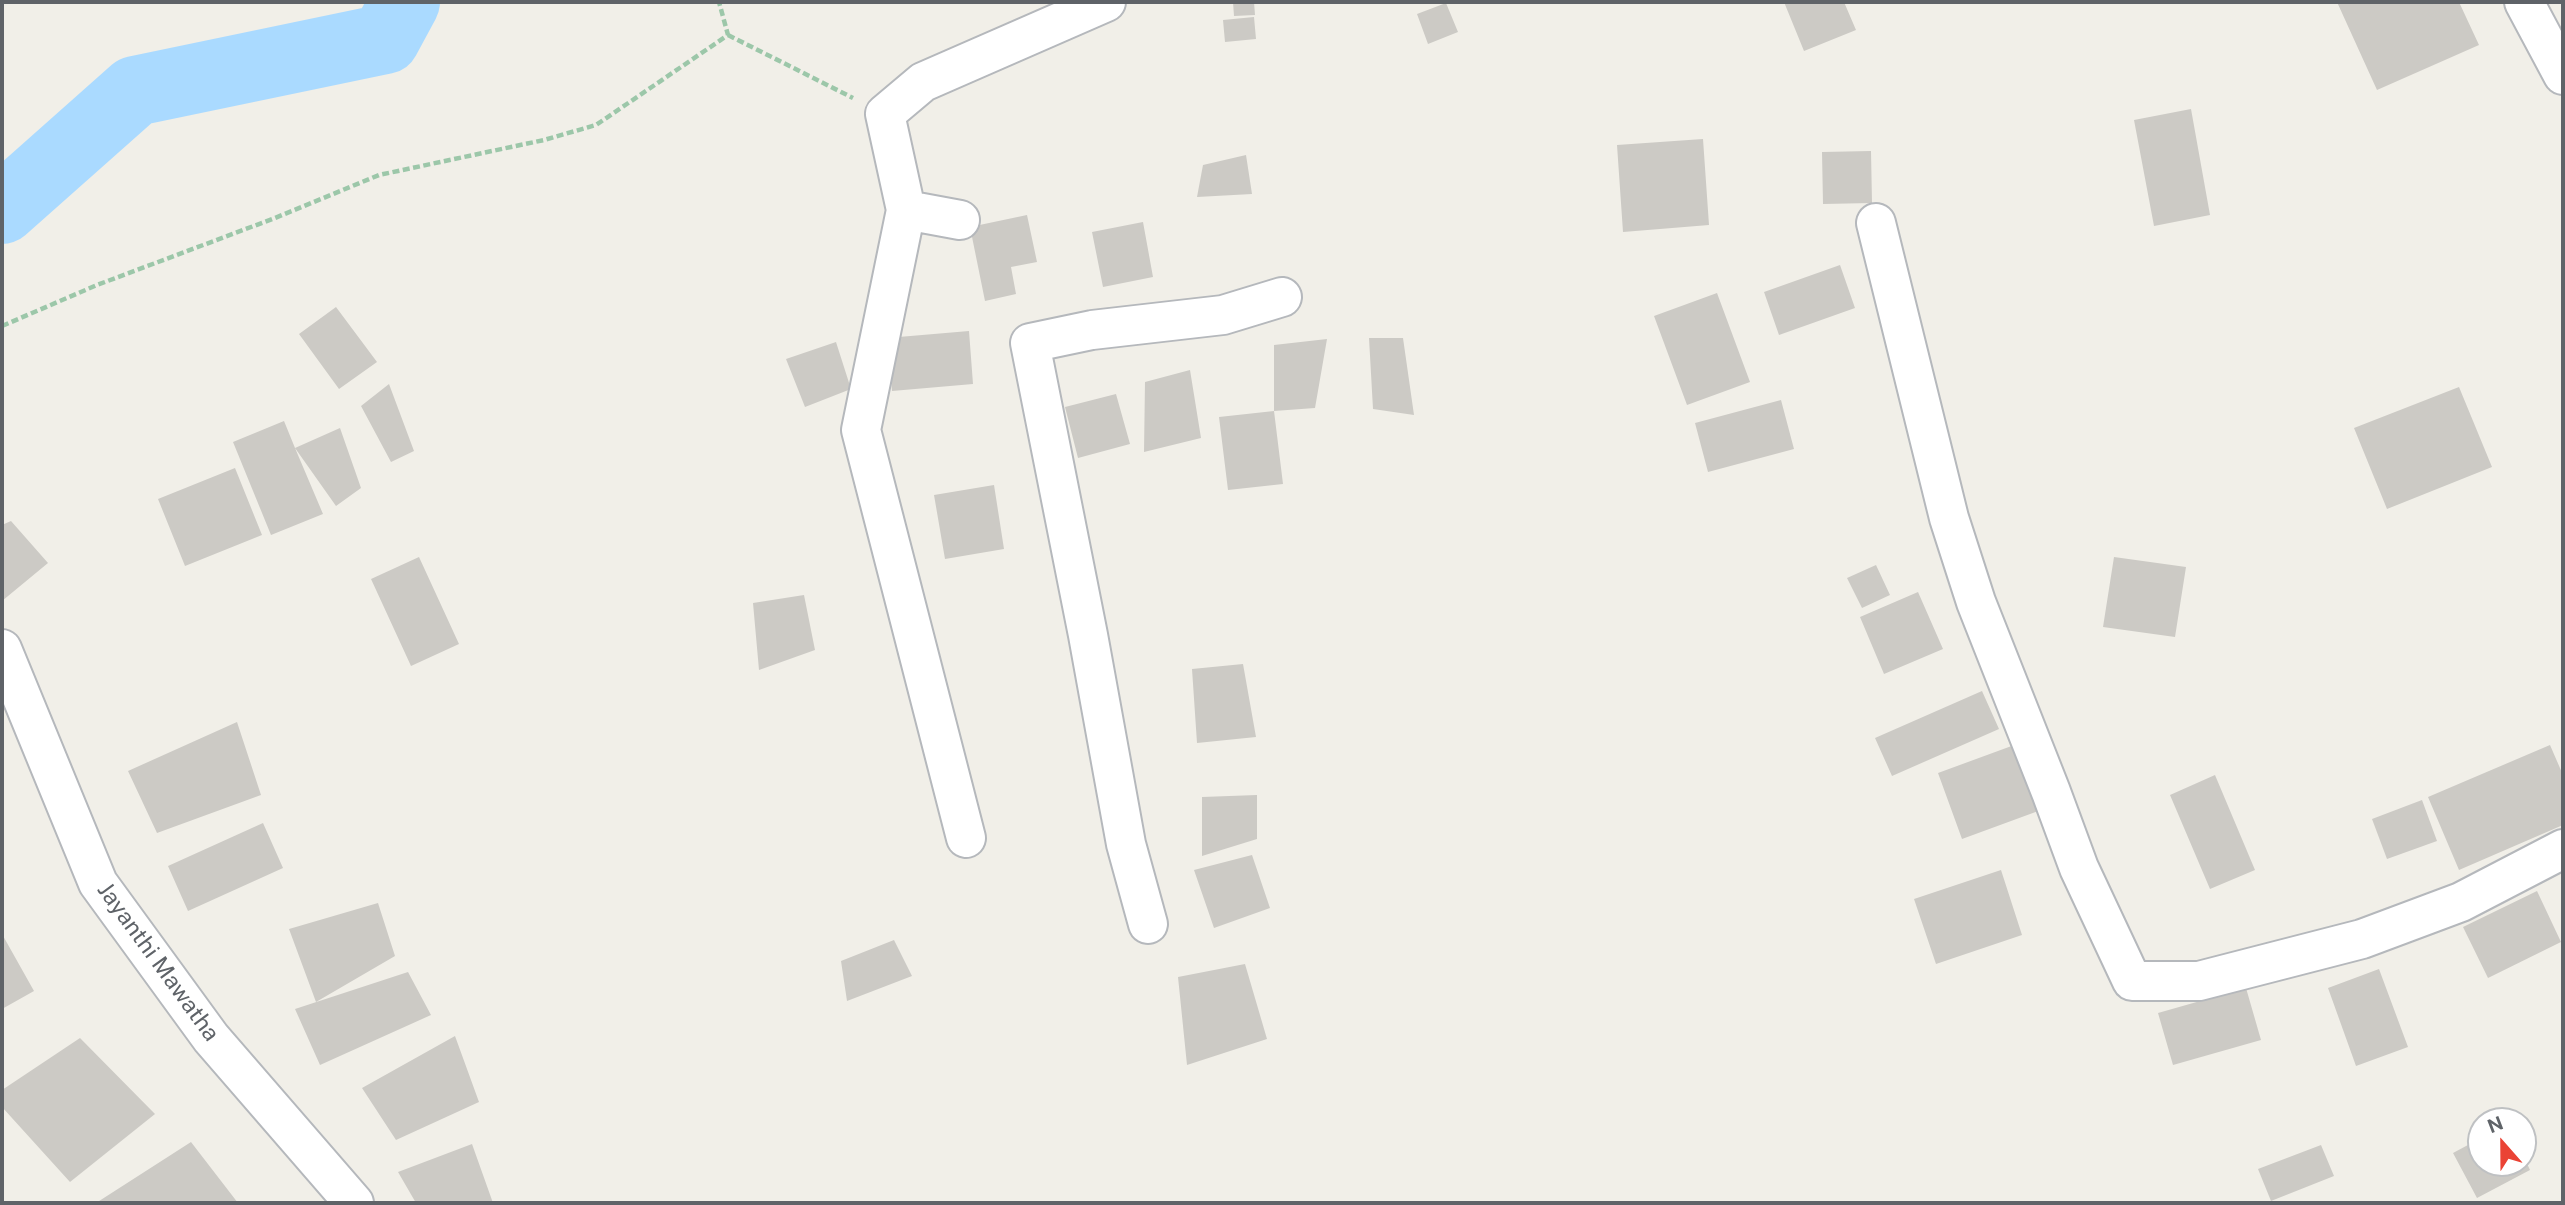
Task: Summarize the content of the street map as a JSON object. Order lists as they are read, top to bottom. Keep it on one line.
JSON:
{"streets":{"street":["Jayanthi Mawatha"]},"north":"top"}
